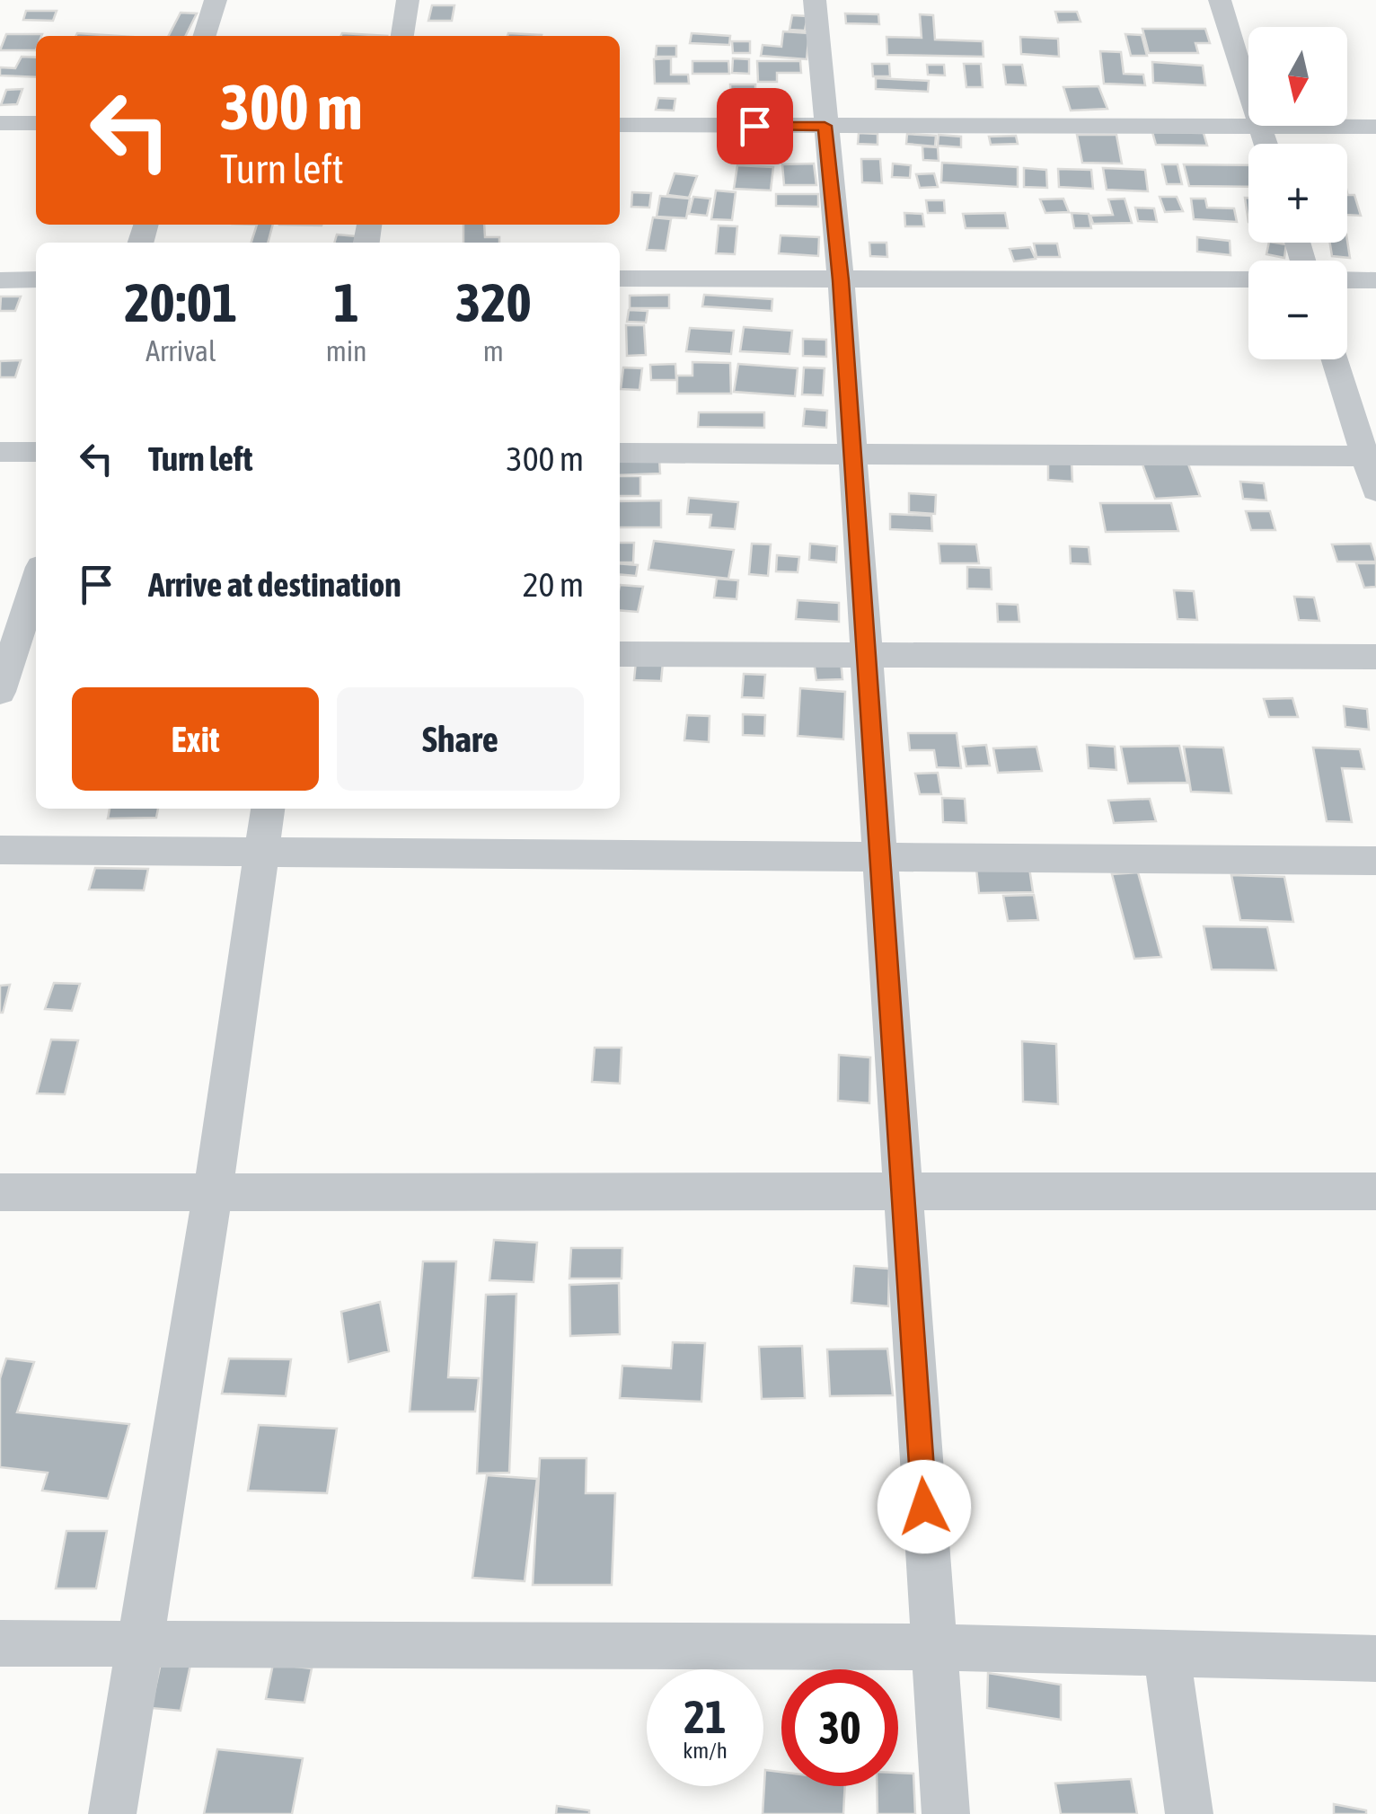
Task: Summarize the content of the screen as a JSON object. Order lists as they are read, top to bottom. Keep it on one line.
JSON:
{"north":"bottom","page":{"map_buttons":["+","−"],"turn":["300 m","Turn left"],"eta":["20:01","Arrival","1","min","320","m"],"list":[{"name":"Turn left","value":"300 m"},{"name":"Arrive at destination","value":"20 m"}],"buttons":["Exit","Share"],"speed":"21 km/h","limit":"30"}}
